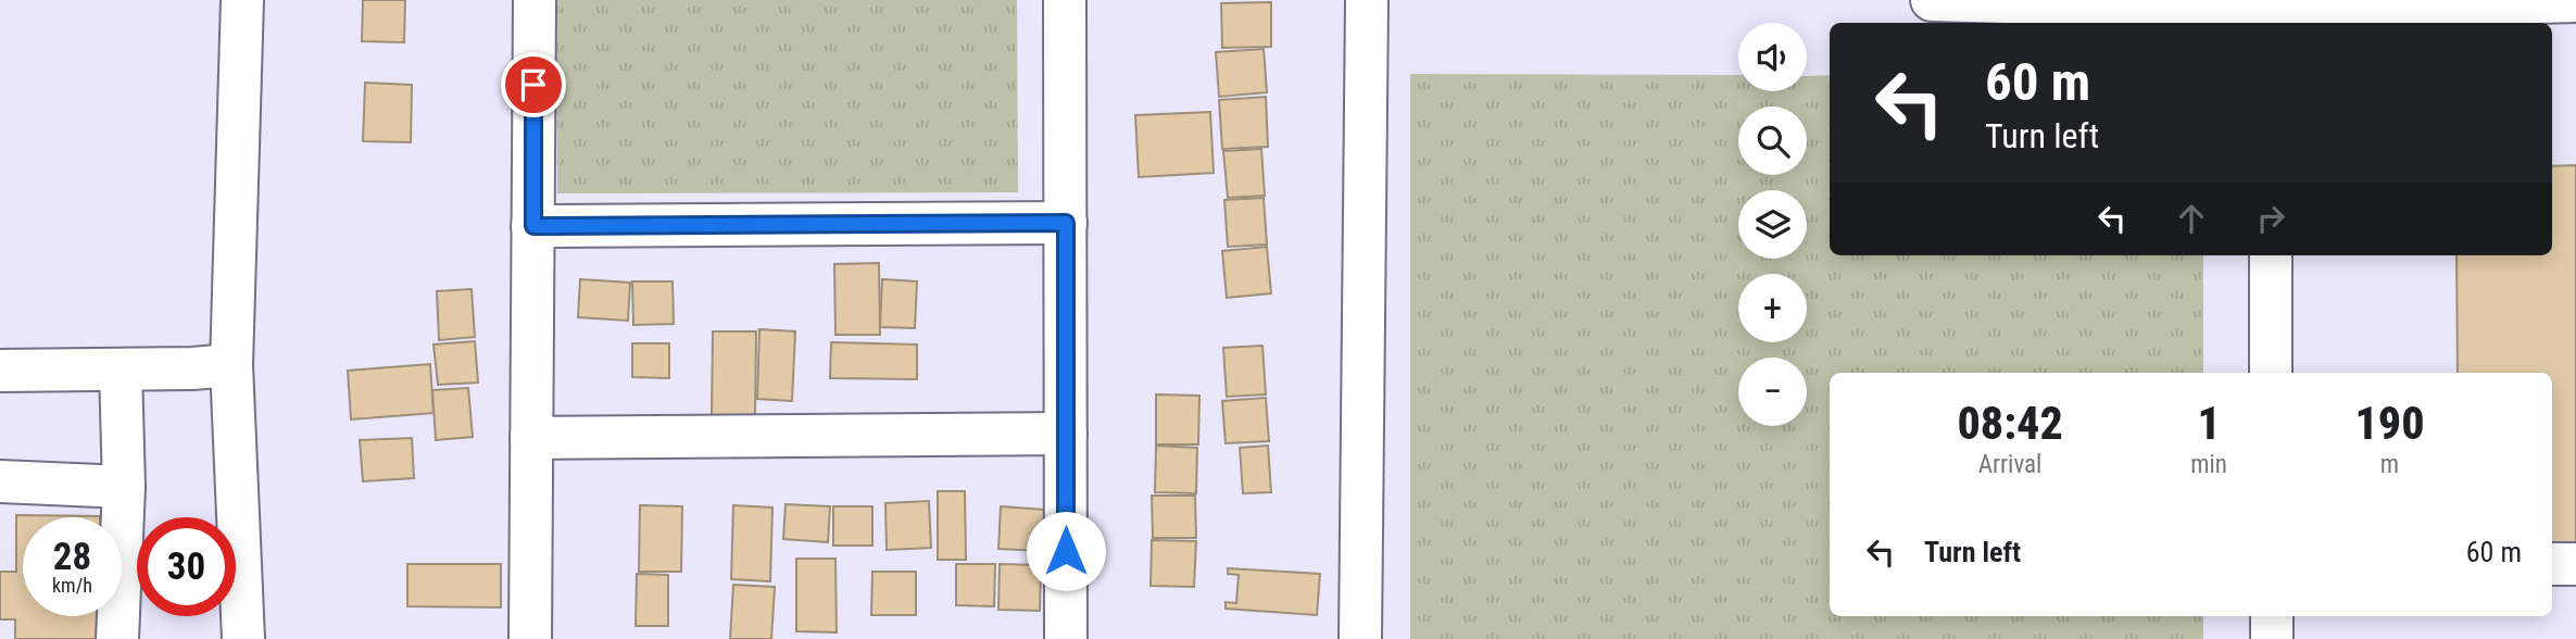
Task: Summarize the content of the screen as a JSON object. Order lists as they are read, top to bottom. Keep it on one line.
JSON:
{"page":{"map_buttons":["+","−"],"turn":["60 m","Turn left"],"eta":["08:42","Arrival","1","min","190","m"],"list":[{"name":"Turn left","value":"60 m"}],"speed":"28 km/h","limit":"30"}}
